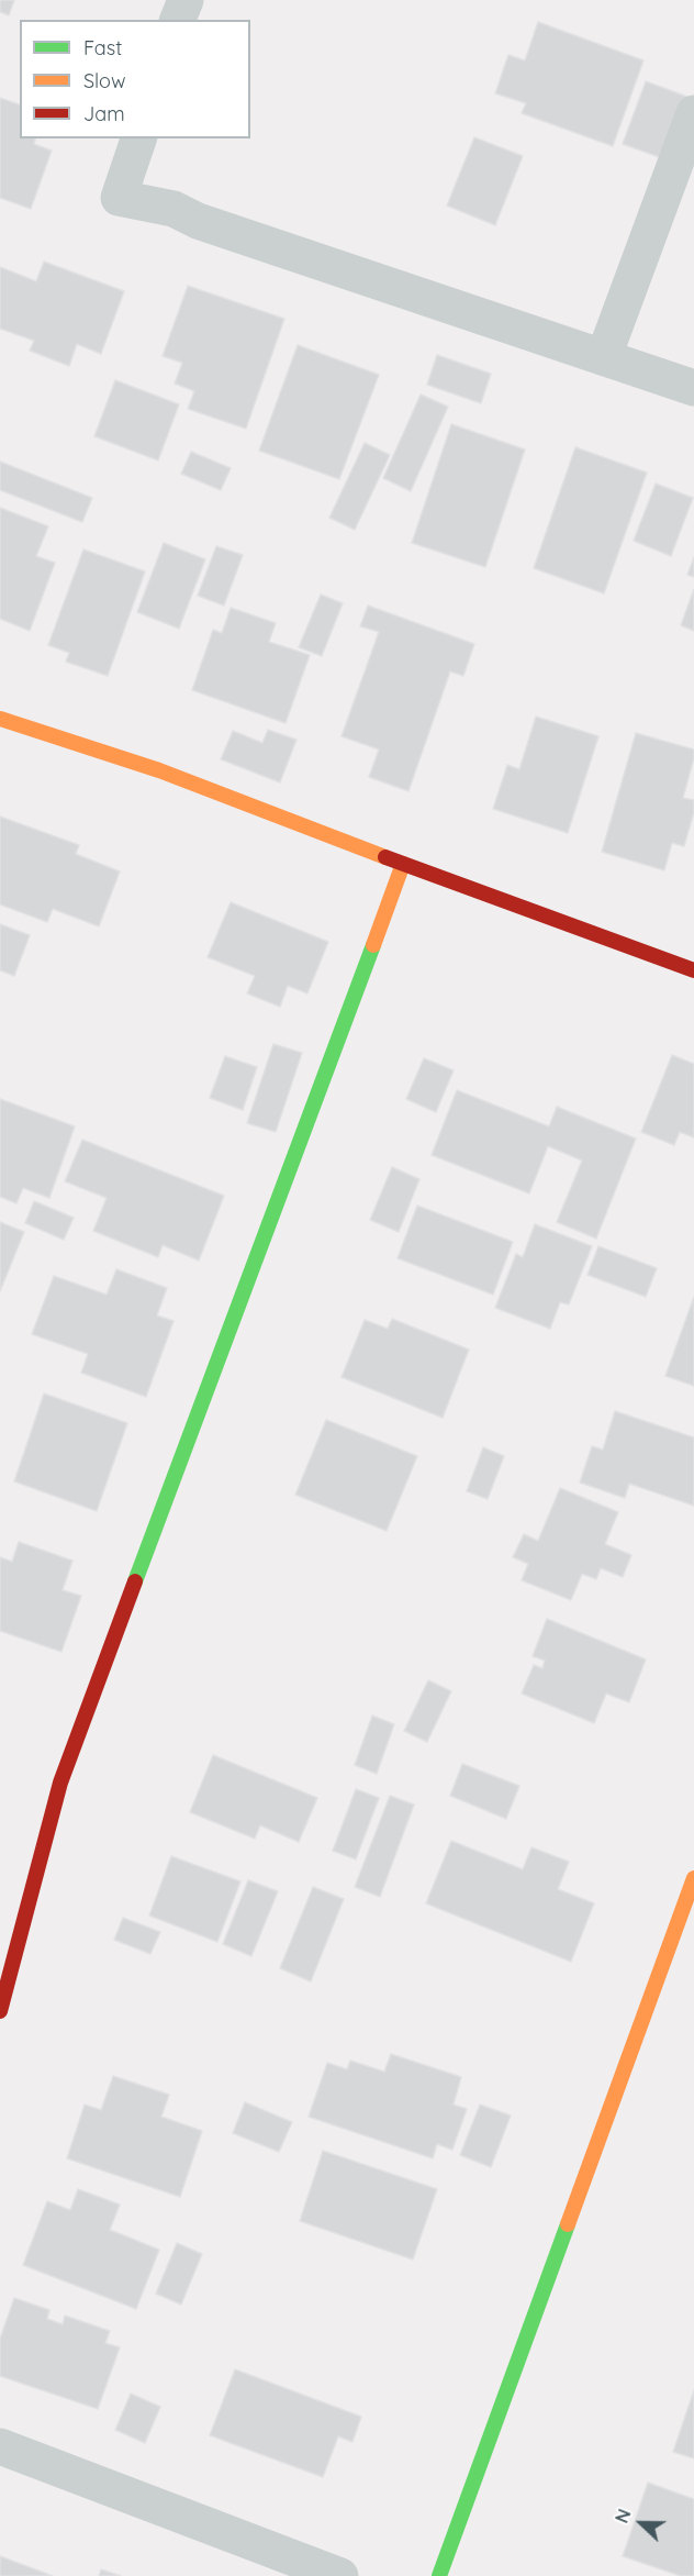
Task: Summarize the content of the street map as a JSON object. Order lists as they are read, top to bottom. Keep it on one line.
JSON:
{"legend":["Fast","Slow","Jam"],"north":"left"}
